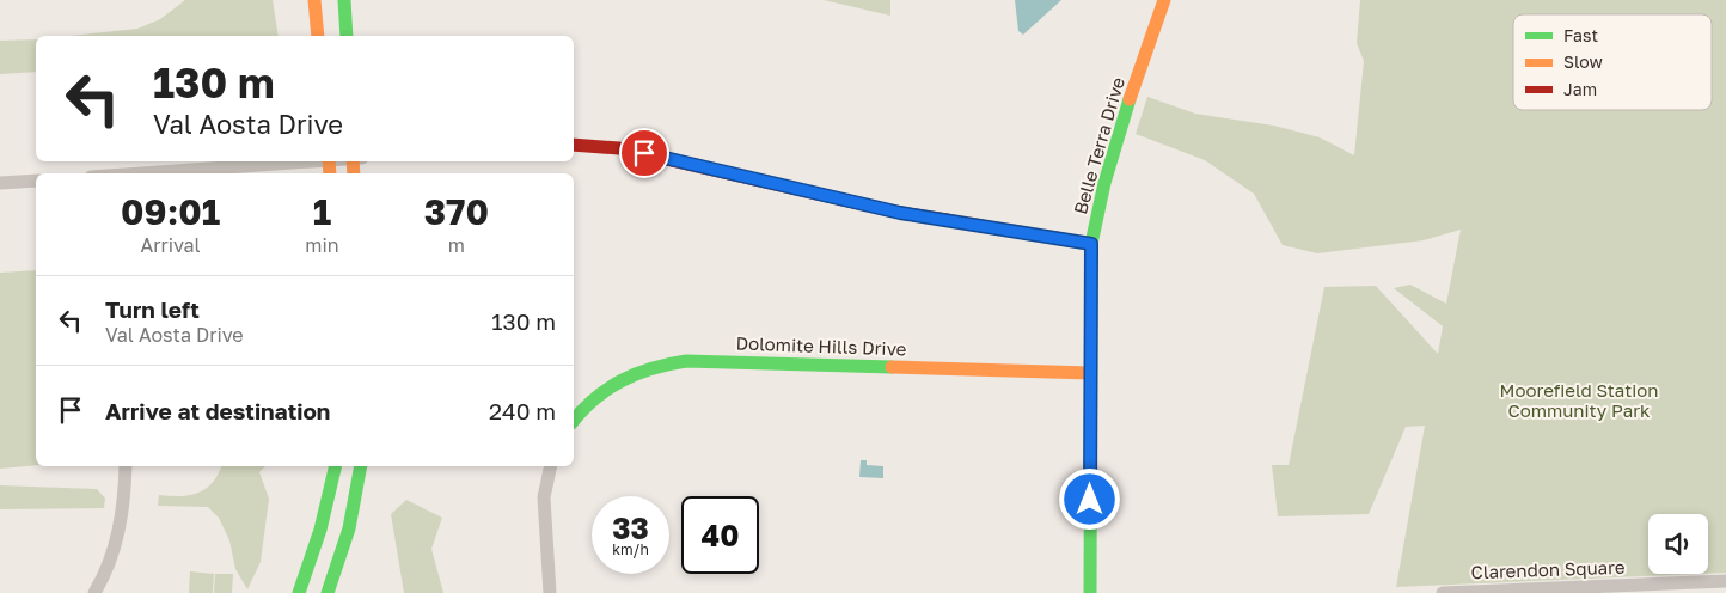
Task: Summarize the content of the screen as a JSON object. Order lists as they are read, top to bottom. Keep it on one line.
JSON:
{"streets":{"street":["Belle Terra Drive","Dolomite Hills Drive","Clarendon Square"]},"crossings":[["Belle Terra Drive","Dolomite Hills Drive"]],"parks":["Moorefield Station Community Park"],"legend":["Fast","Slow","Jam"],"page":{"turn":["130 m","Val Aosta Drive"],"eta":["09:01","Arrival","1","min","370","m"],"list":[{"name":"Turn left","note":"Val Aosta Drive","value":"130 m"},{"name":"Arrive at destination","value":"240 m"}],"speed":"33 km/h","limit":"40"}}
